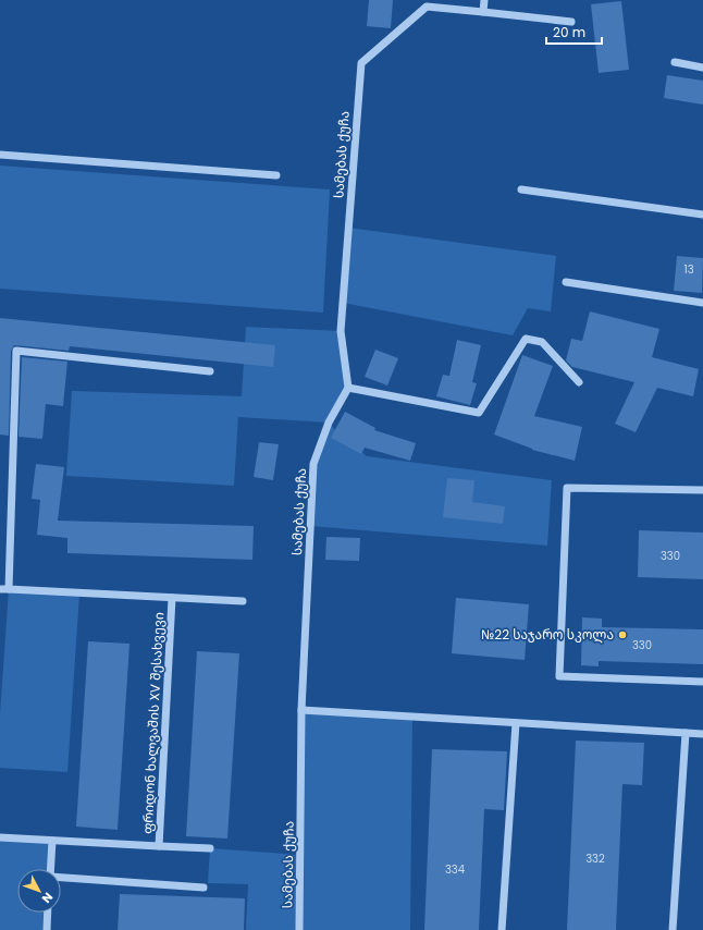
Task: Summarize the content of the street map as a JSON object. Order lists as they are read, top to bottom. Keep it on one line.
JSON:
{"streets":{"street":["სამებას ქუჩა","ფრიდონ ხალვაშის XV შესახვევი"]},"places":["№22 საჯარო სკოლა"],"house_numbers":["13","330","330","332","334"],"scale_bar":"20 m","north":"bottom right"}
